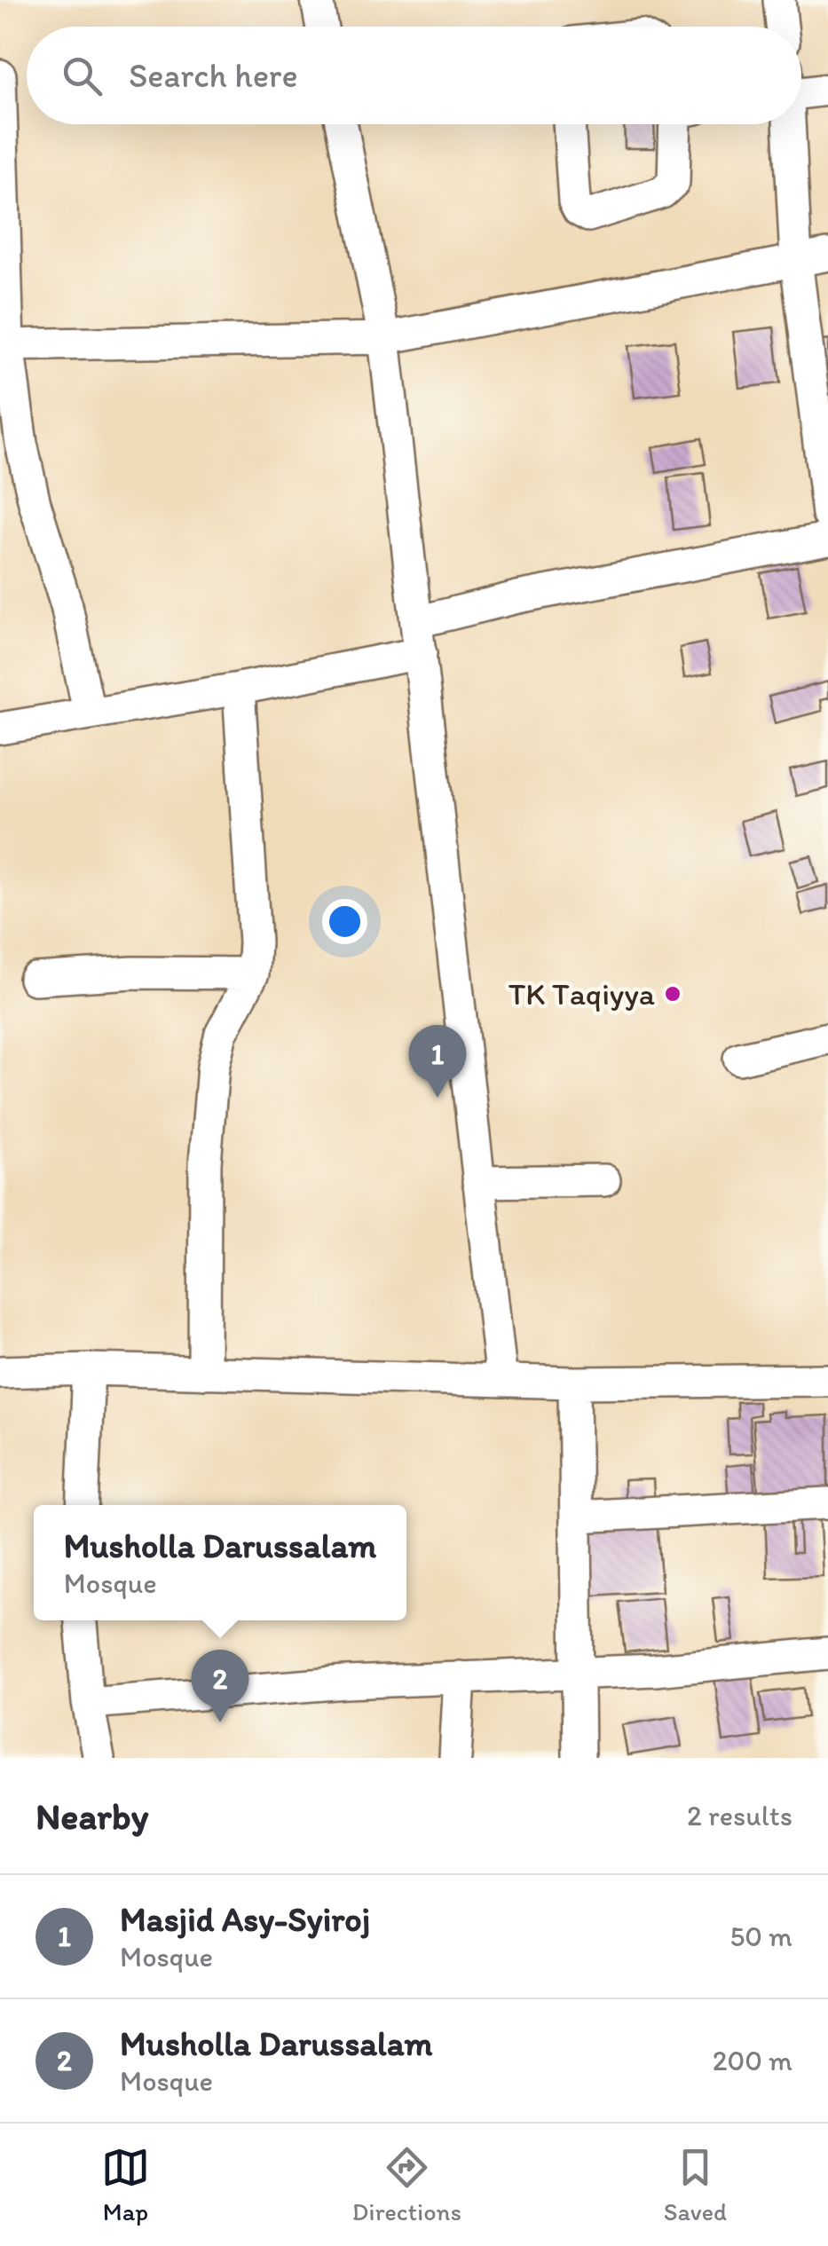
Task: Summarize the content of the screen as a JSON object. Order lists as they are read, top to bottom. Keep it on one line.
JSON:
{"places":["TK Taqiyya"],"page":{"search":"Search here","pins":["1","2"],"popup":["Musholla Darussalam","Mosque"],"heading":["Nearby","2 results"],"list":[{"mark":"1","name":"Masjid Asy-Syiroj","note":"Mosque","value":"50 m"},{"mark":"2","name":"Musholla Darussalam","note":"Mosque","value":"200 m"}],"nav":["Map","Directions","Saved"]}}
